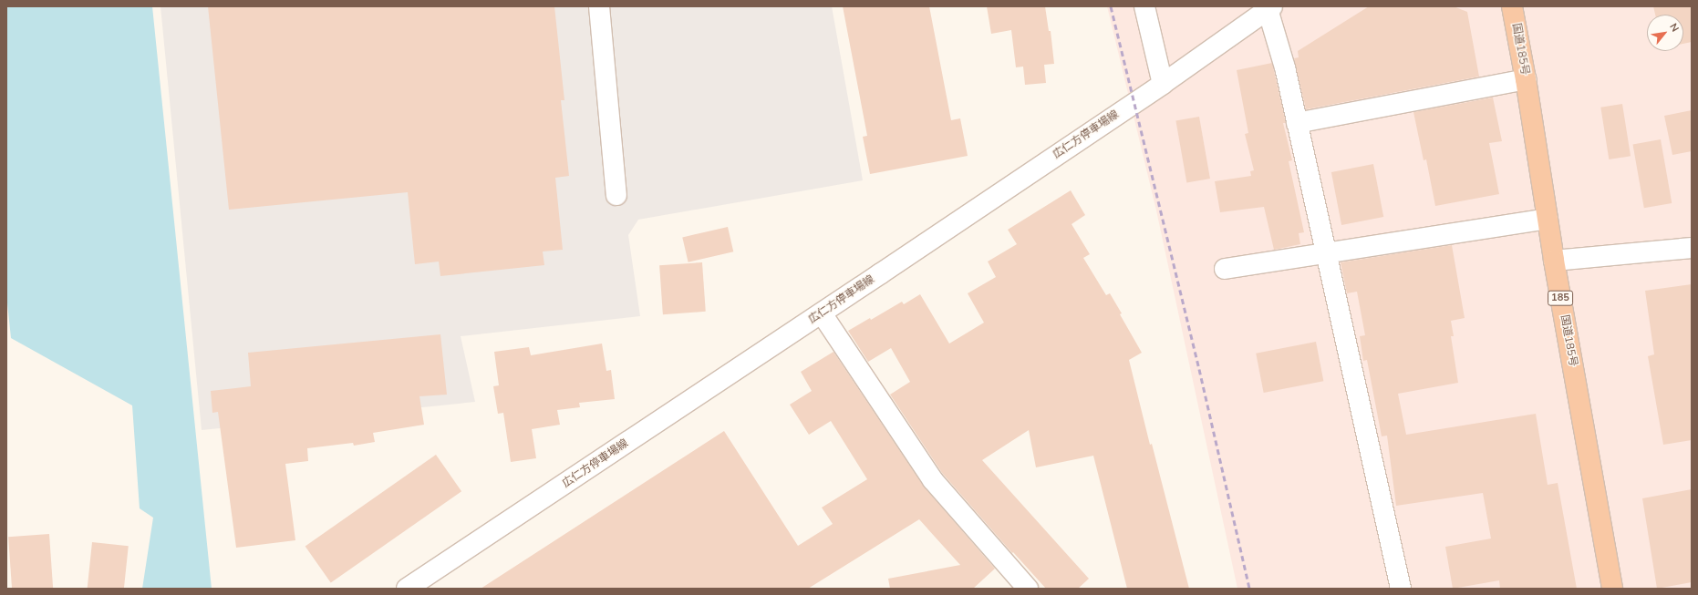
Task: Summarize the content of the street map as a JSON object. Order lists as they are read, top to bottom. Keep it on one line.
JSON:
{"streets":{"highway":["国道185号","185"],"street":["広仁方停車場線"]},"north":"top right"}
